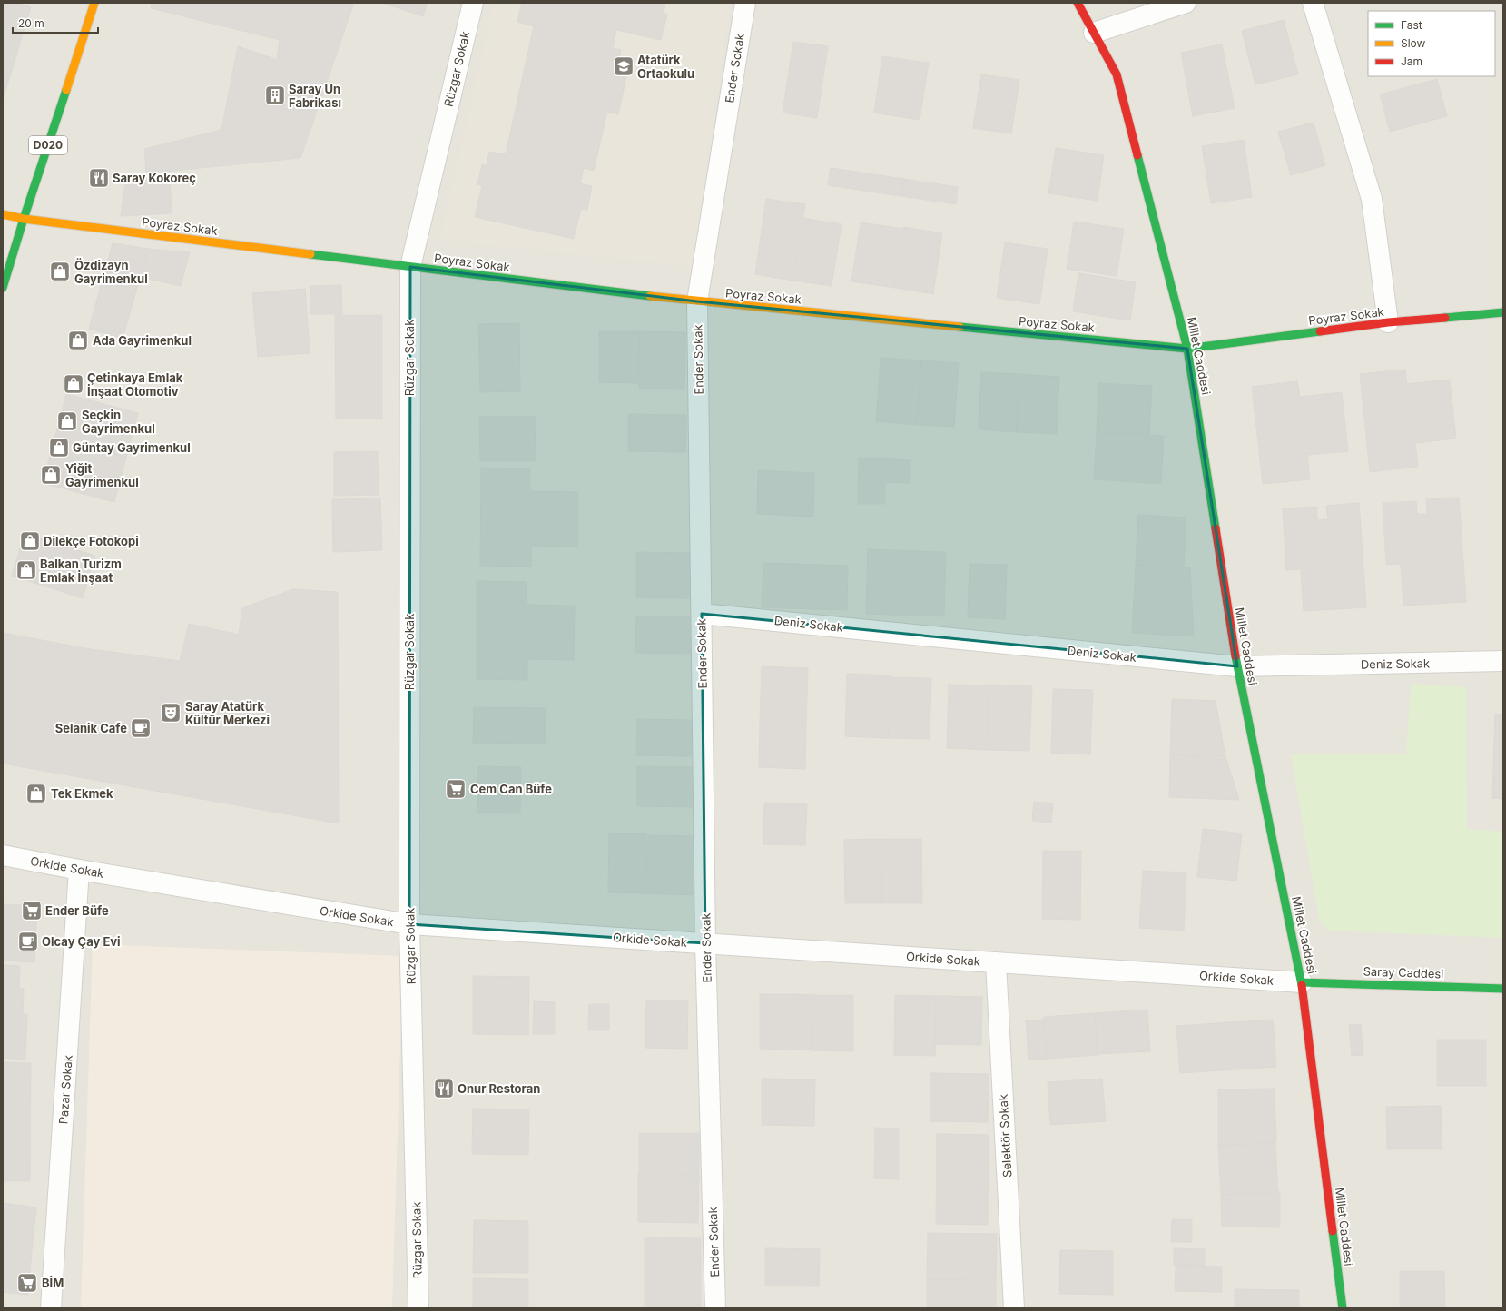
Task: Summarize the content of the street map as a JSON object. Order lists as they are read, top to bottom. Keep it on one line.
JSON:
{"streets":{"main road":["D020","Poyraz Sokak","Millet Caddesi","Saray Caddesi"],"street":["Ender Sokak","Rüzgar Sokak","Deniz Sokak","Orkide Sokak","Pazar Sokak","Selektör Sokak"]},"crossings":[["Ender Sokak","Poyraz Sokak"],["Ender Sokak","Deniz Sokak"],["Ender Sokak","Orkide Sokak"],["Rüzgar Sokak","Poyraz Sokak"],["Rüzgar Sokak","Orkide Sokak"],["D020","Poyraz Sokak"],["Poyraz Sokak","Millet Caddesi"],["Millet Caddesi","Deniz Sokak"],["Millet Caddesi","Orkide Sokak"],["Millet Caddesi","Saray Caddesi"],["Orkide Sokak","Saray Caddesi"],["Orkide Sokak","Pazar Sokak"],["Orkide Sokak","Selektör Sokak"]],"places":{"school or university":["Atatürk Ortaokulu"],"building":["Saray Un Fabrikası"],"restaurant":["Saray Kokoreç","Onur Restoran"],"shop":["Özdizayn Gayrimenkul","Ada Gayrimenkul","Çetinkaya Emlak İnşaat Otomotiv","Seçkin Gayrimenkul","Güntay Gayrimenkul","Yiğit Gayrimenkul","Dilekçe Fotokopi","Balkan Turizm Emlak İnşaat","Tek Ekmek"],"theatre":["Saray Atatürk Kültür Merkezi"],"cafe":["Selanik Cafe","Olcay Çay Evi"],"supermarket":["Cem Can Büfe","Ender Büfe","BİM"]},"legend":["Fast","Slow","Jam"],"scale_bar":"20 m"}
